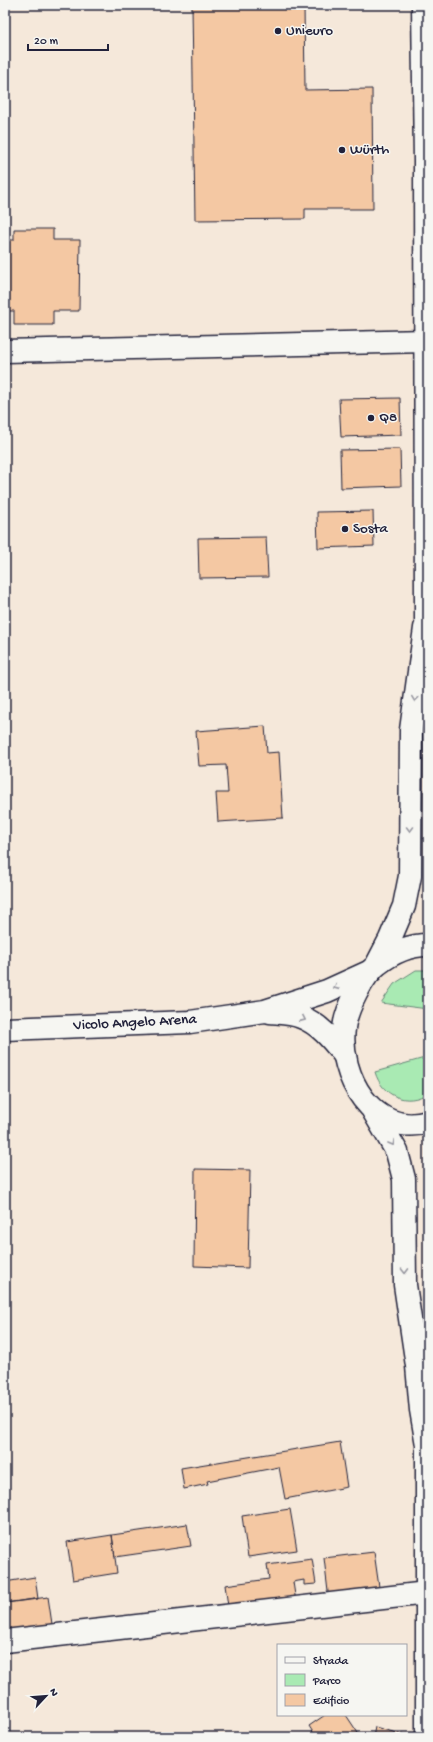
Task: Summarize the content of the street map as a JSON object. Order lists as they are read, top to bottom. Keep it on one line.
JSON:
{"streets":{"main road":["Vicolo Angelo Arena"]},"places":["Unieuro","Würth","Q8","Sosta"],"legend":["Strada","Parco","Edificio"],"scale_bar":"20 m","north":"top right"}
